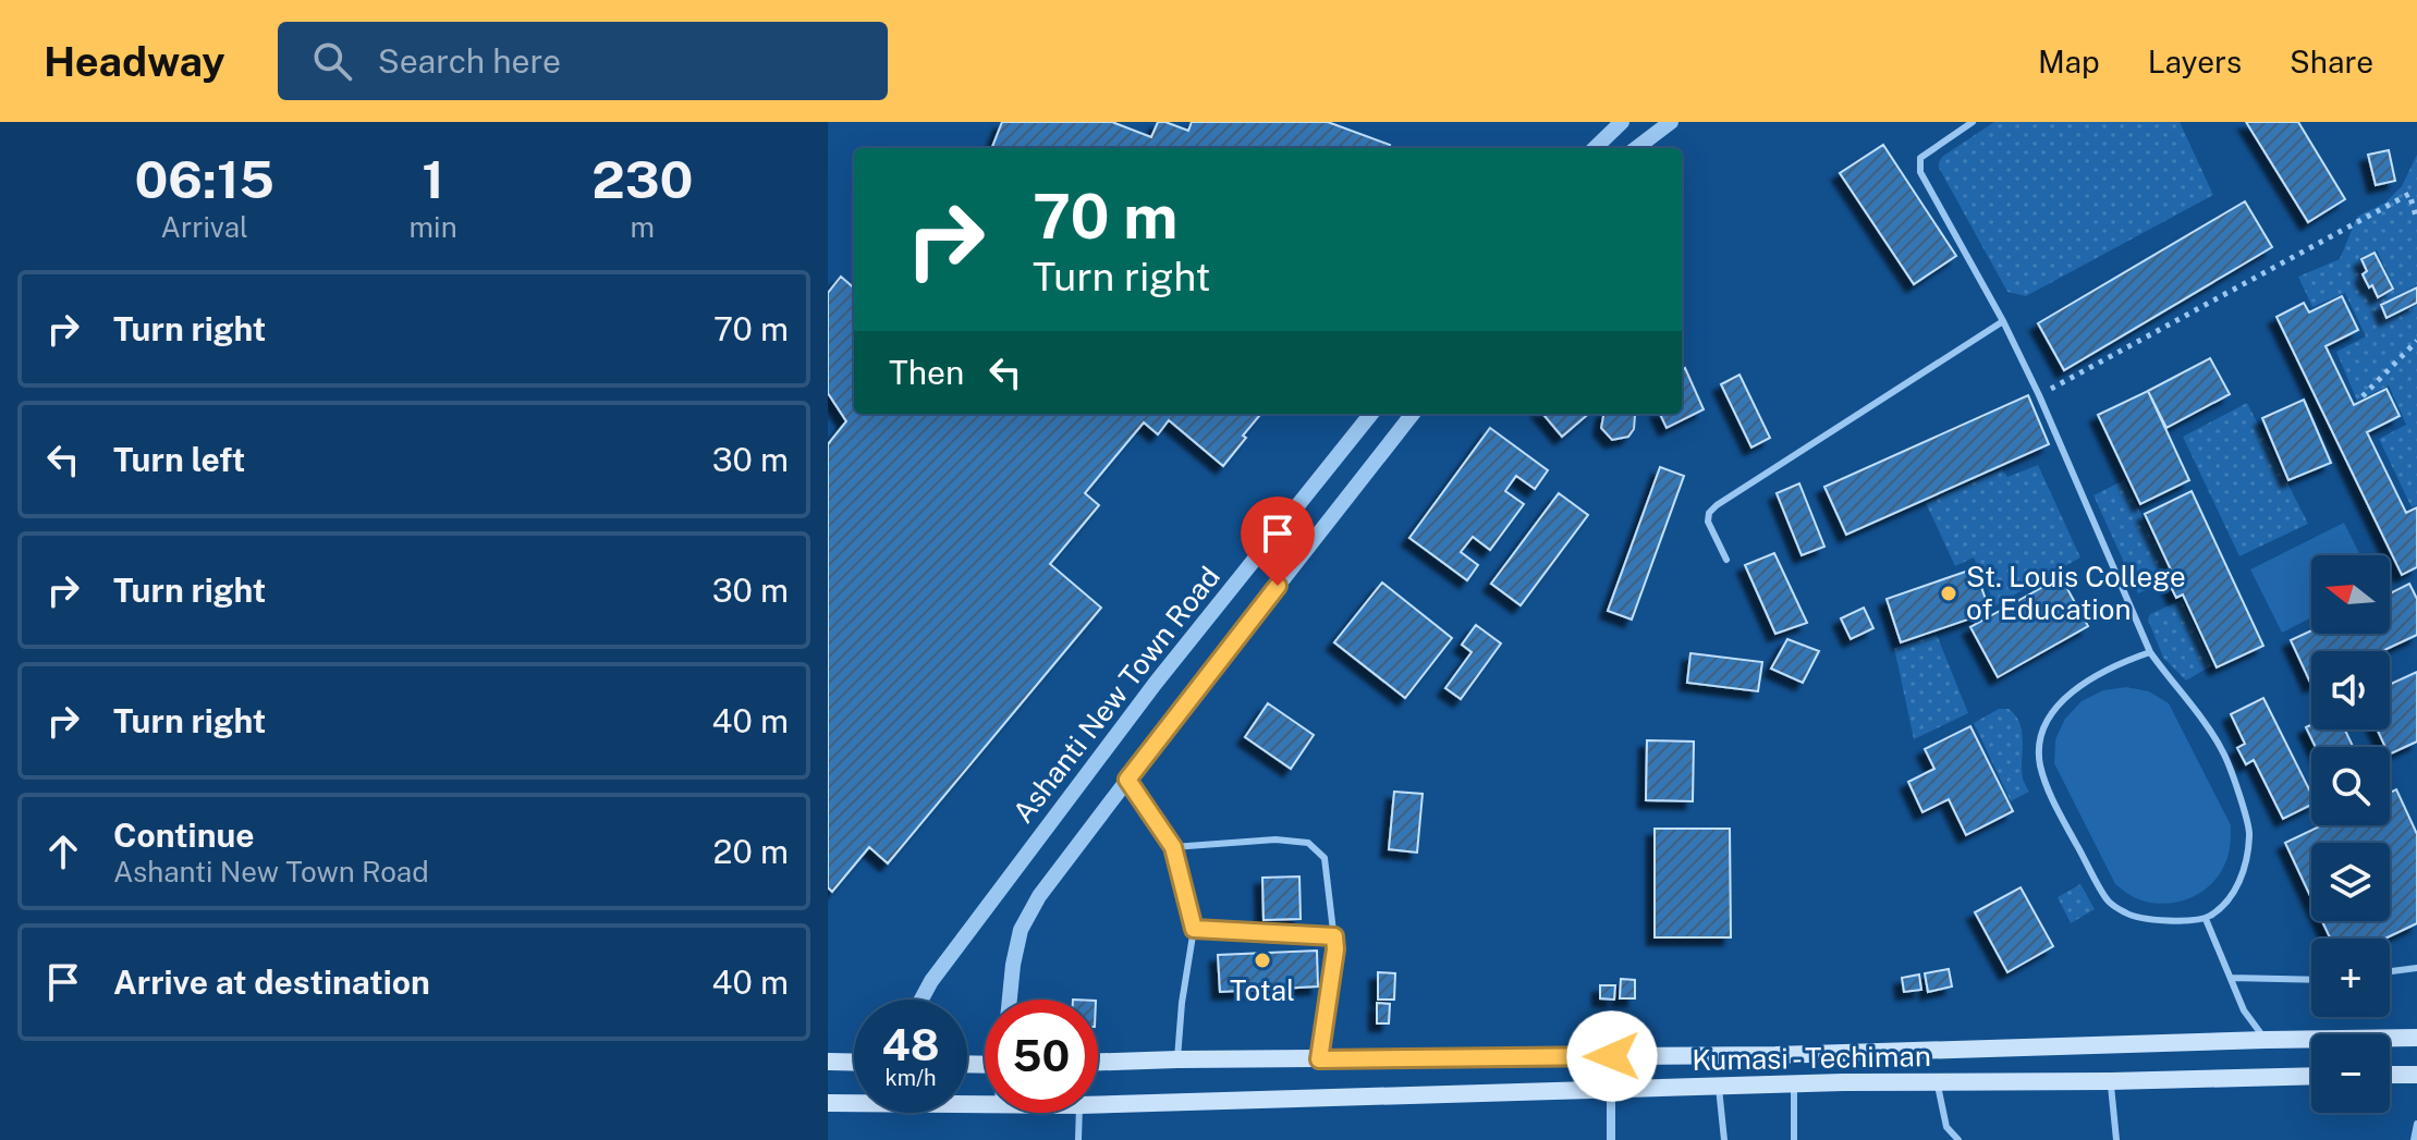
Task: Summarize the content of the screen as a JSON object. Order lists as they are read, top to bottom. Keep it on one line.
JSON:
{"streets":{"main road":["Kumasi - Techiman"],"street":["Ashanti New Town Road"]},"places":["St. Louis College of Education","Total"],"north":"left","page":{"header":"Headway","search":"Search here","nav":["Map","Layers","Share"],"eta":["06:15","Arrival","1","min","230","m"],"turn":["70 m","Turn right"],"list":[{"name":"Turn right","value":"70 m"},{"name":"Turn left","value":"30 m"},{"name":"Turn right","value":"30 m"},{"name":"Turn right","value":"40 m"},{"name":"Continue","note":"Ashanti New Town Road","value":"20 m"},{"name":"Arrive at destination","value":"40 m"}],"then":"Then","map_buttons":["+","−"],"speed":"48 km/h","limit":"50"}}
